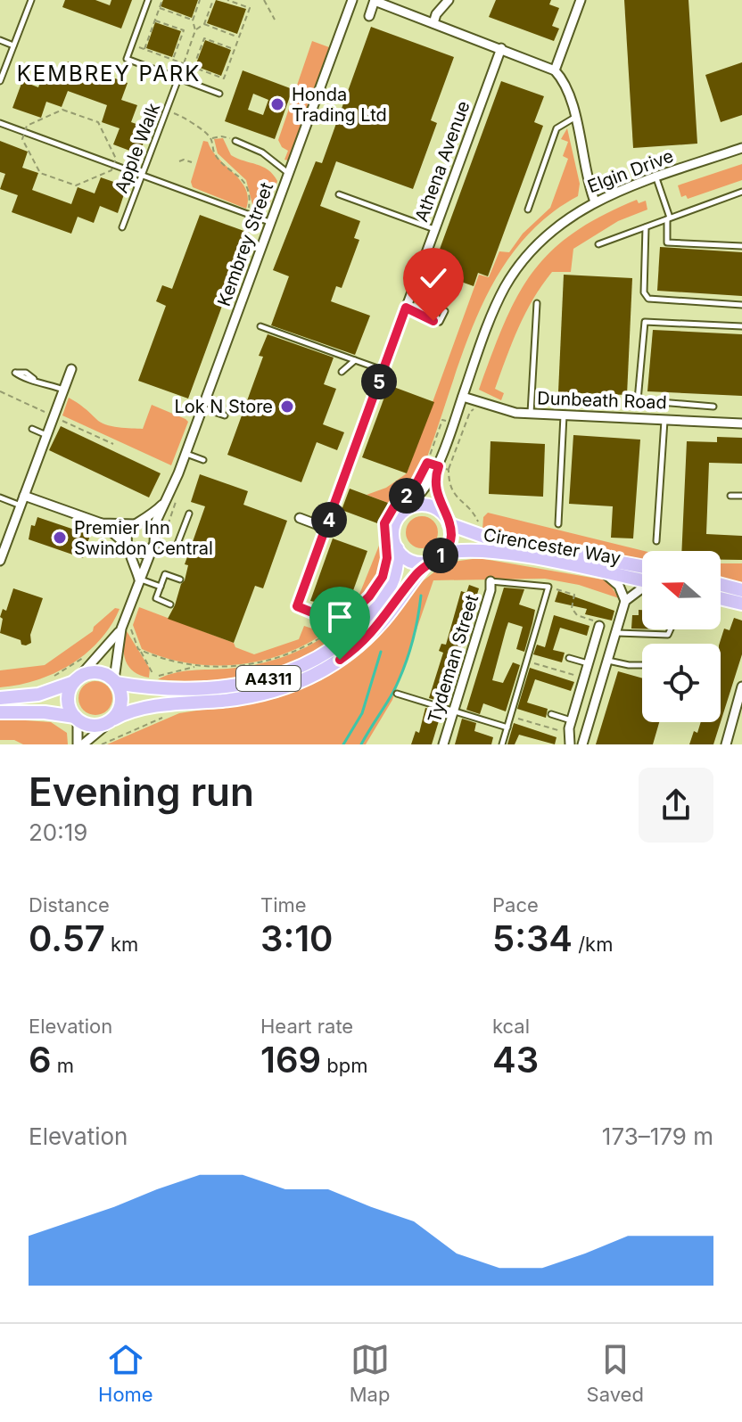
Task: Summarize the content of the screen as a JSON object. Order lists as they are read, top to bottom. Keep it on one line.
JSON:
{"streets":{"main road":["Cirencester Way","A4311"],"street":["Athena Avenue","Elgin Drive","Kembrey Street","Dunbeath Road","Tydeman Street"],"lane":["Apple Walk"]},"crossings":[["Elgin Drive","Dunbeath Road"],["Elgin Drive","Cirencester Way"],["Elgin Drive","A4311"],["Kembrey Street","A4311"],["Cirencester Way","A4311"]],"districts":["KEMBREY PARK"],"places":["Honda Trading Ltd","Lok N Store","Premier Inn Swindon Central"],"north":"left","page":{"pins":["5","2","4","1"],"heading":["Evening run","20:19"],"stats":[["Distance","0.57 km"],["Time","3:10"],["Pace","5:34 /km"],["Elevation","6 m"],["Heart rate","169 bpm"],["kcal","43"]],"chart":["Elevation","173–179 m"],"tabs":["Home","Map","Saved"]}}
